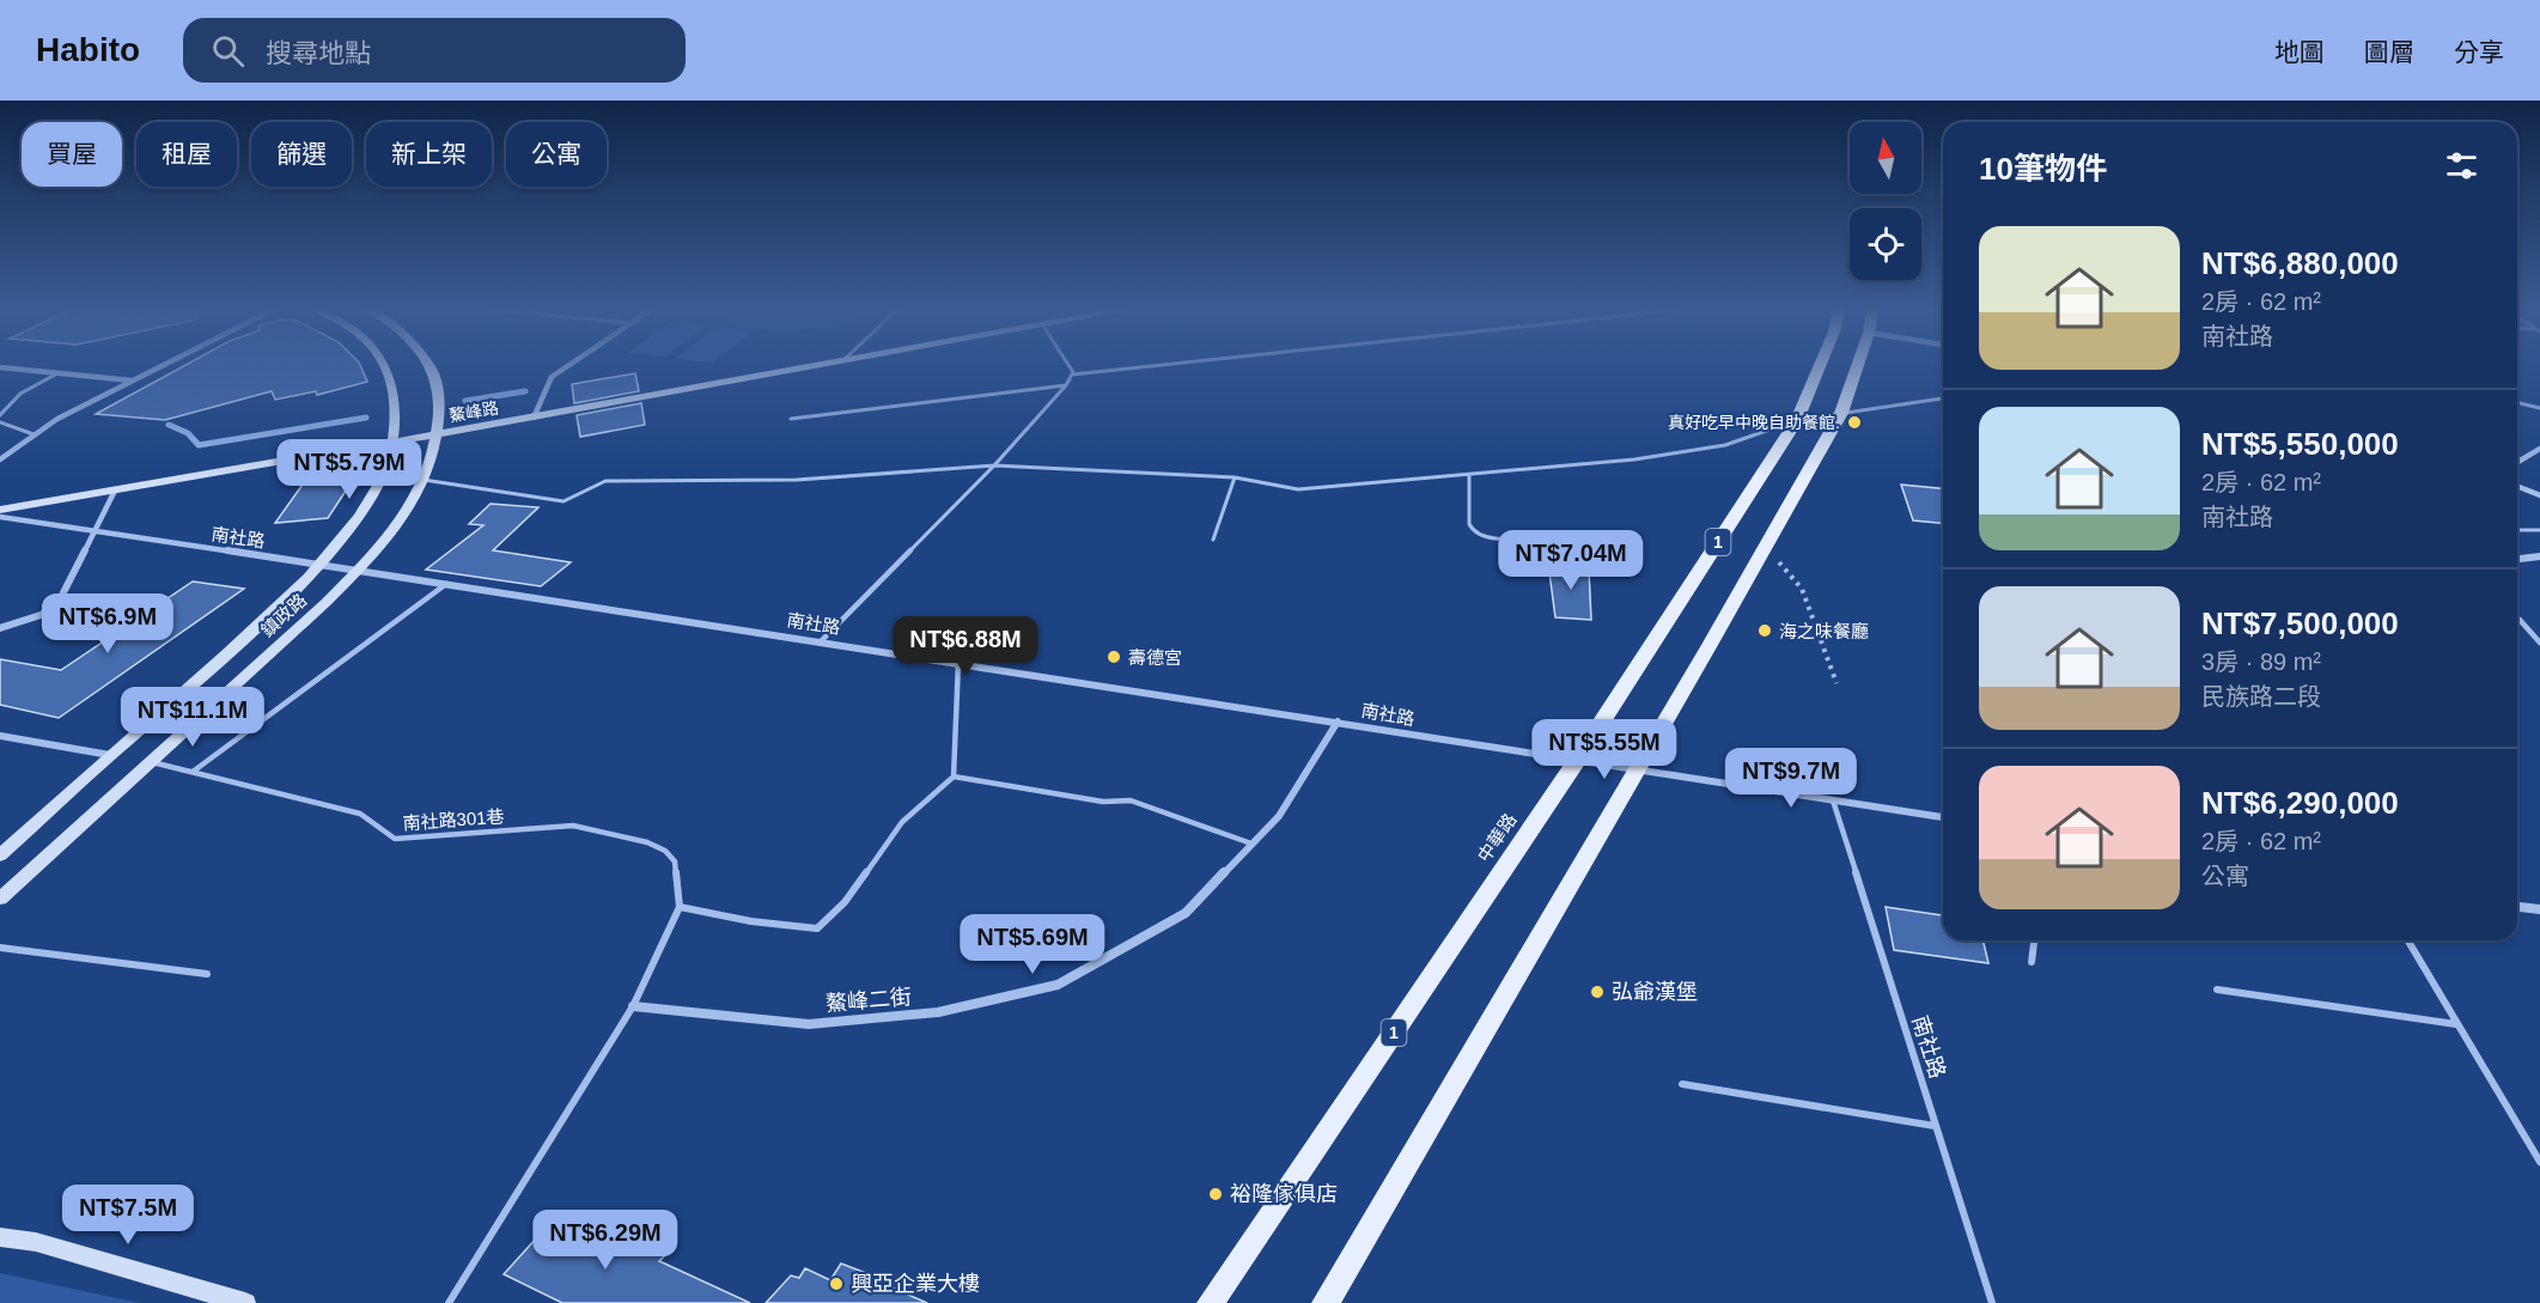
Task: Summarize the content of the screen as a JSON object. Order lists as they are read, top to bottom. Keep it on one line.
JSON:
{"streets":{"main road":["1","中華路"],"street":["鰲峰路","南社路","鎮政路","鰲峰二街"],"lane":["南社路301巷"]},"crossings":[["鰲峰路","鎮政路"],["南社路","1"],["南社路","鎮政路"],["南社路","中華路"],["南社路","鰲峰二街"],["鎮政路","南社路301巷"]],"places":["真好吃早中晚自助餐館.","海之味餐廳","壽德宮","弘爺漢堡","裕隆傢俱店","興亞企業大樓"],"north":"top","page":{"header":"Habito","search":"搜尋地點","nav":["地圖","圖層","分享"],"chip":["買屋","租屋","篩選","新上架","公寓"],"heading":"10筆物件","list":[{"name":"NT$6,880,000","note":"2房 · 62 m² · 南社路"},{"name":"NT$5,550,000","note":"2房 · 62 m² · 南社路"},{"name":"NT$7,500,000","note":"3房 · 89 m² · 民族路二段"},{"name":"NT$6,290,000","note":"2房 · 62 m² · 公寓"}],"price":["NT$5.79M","NT$7.04M","NT$6.9M","NT$6.88M","NT$11.1M","NT$5.55M","NT$9.7M","NT$5.69M","NT$7.5M","NT$6.29M"]}}
